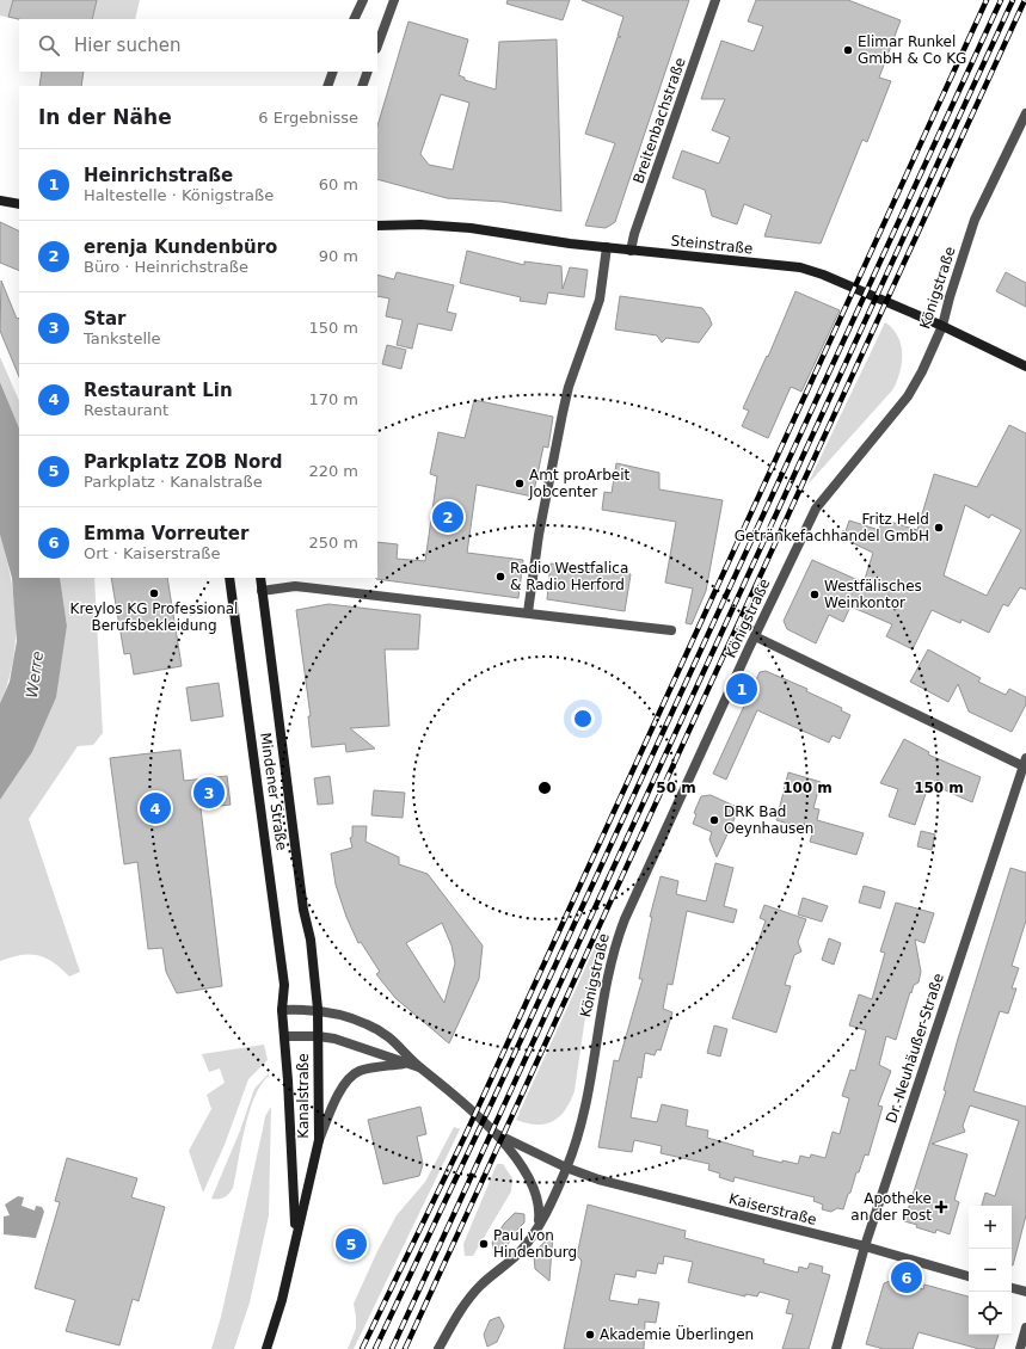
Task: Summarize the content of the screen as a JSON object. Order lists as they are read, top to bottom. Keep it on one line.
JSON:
{"streets":{"main road":["Steinstraße","Mindener Straße","Kanalstraße"],"street":["Breitenbachstraße","Königstraße","Dr.-Neuhäußer-Straße","Kaiserstraße"]},"crossings":[["Breitenbachstraße","Steinstraße"],["Steinstraße","Königstraße"],["Königstraße","Kaiserstraße"],["Mindener Straße","Kanalstraße"],["Dr.-Neuhäußer-Straße","Kaiserstraße"]],"water":["Werre"],"places":{"other":["Elimar Runkel GmbH & Co KG","Amt proArbeit Jobcenter","Fritz Held Getränkefachhandel GmbH","Radio Westfalica & Radio Herford","Kreylos KG Professional Berufsbekleidung","Westfälisches Weinkontor","DRK Bad Oeynhausen","Paul von Hindenburg","Akademie Überlingen"],"health":["Apotheke an der Post"]},"page":{"search":"Hier suchen","heading":["In der Nähe","6 Ergebnisse"],"list":[{"mark":"1","name":"Heinrichstraße","note":"Haltestelle · Königstraße","value":"60 m"},{"mark":"2","name":"erenja Kundenbüro","note":"Büro · Heinrichstraße","value":"90 m"},{"mark":"3","name":"Star","note":"Tankstelle","value":"150 m"},{"mark":"4","name":"Restaurant Lin","note":"Restaurant","value":"170 m"},{"mark":"5","name":"Parkplatz ZOB Nord","note":"Parkplatz · Kanalstraße","value":"220 m"},{"mark":"6","name":"Emma Vorreuter","note":"Ort · Kaiserstraße","value":"250 m"}],"pins":["2","1","3","4","5","6"],"map_buttons":["+","−"]},"rings":["50 m","100 m","150 m"]}
